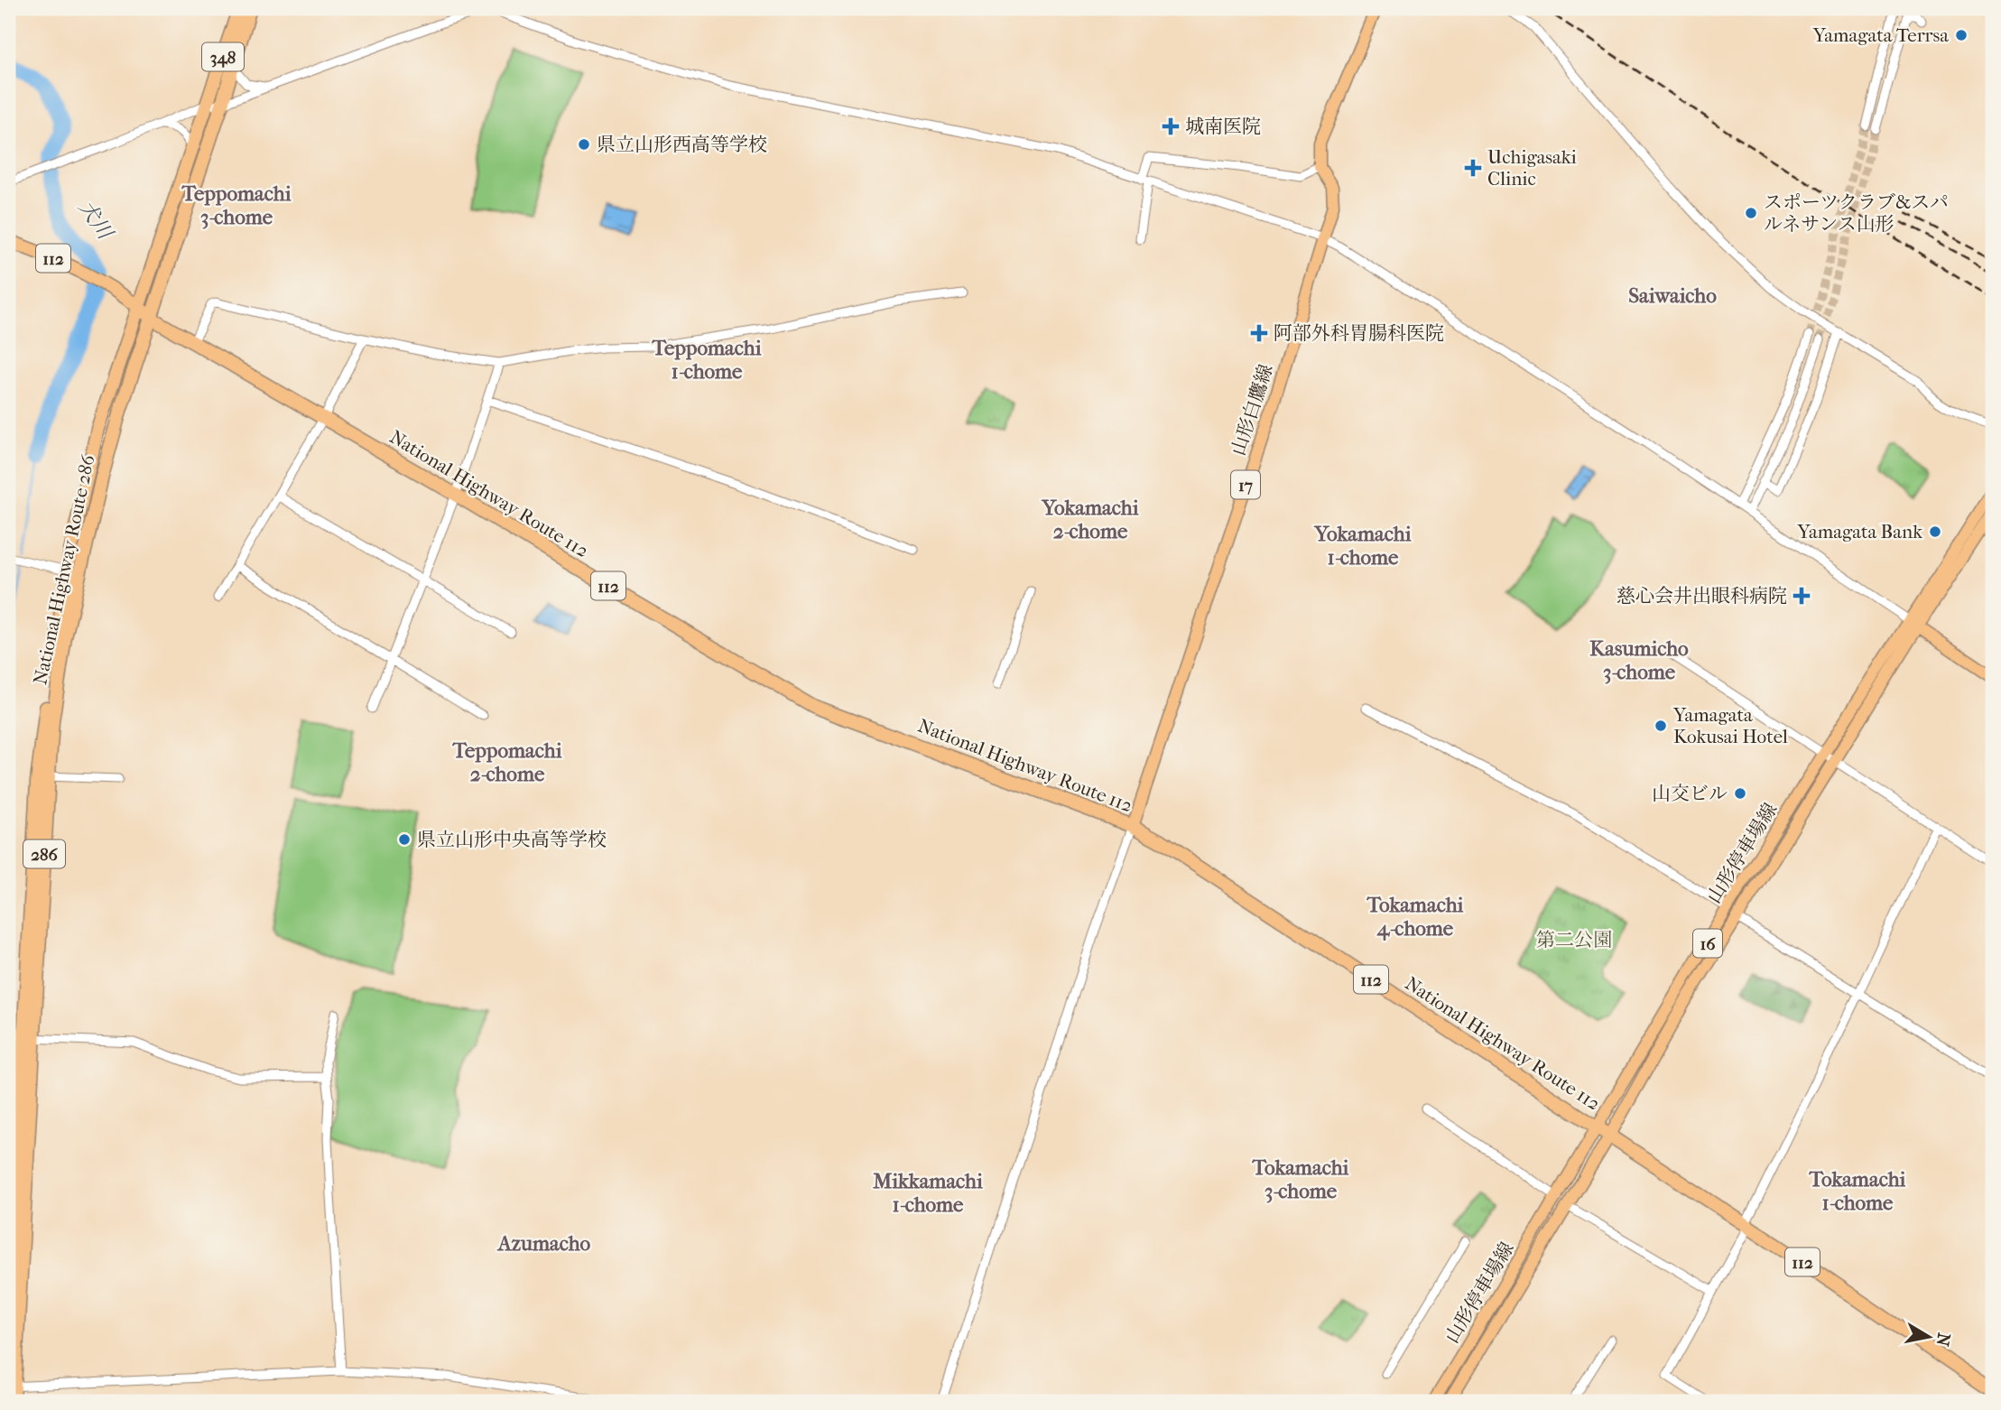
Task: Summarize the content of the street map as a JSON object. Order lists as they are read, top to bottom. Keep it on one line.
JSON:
{"streets":{"highway":["348","112","National Highway Route 112","National Highway Route 286","286"],"main road":["山形白鷹線","17","山形停車場線","16"]},"crossings":[["348","National Highway Route 112"],["348","National Highway Route 286"],["山形白鷹線","National Highway Route 112"],["National Highway Route 112","National Highway Route 286"],["National Highway Route 112","山形停車場線"]],"districts":["Teppomachi 3-chome","Saiwaicho","Teppomachi 1-chome","Yokamachi 2-chome","Yokamachi 1-chome","Kasumicho 3-chome","Teppomachi 2-chome","Tokamachi 4-chome","Tokamachi 3-chome","Tokamachi 1-chome","Mikkamachi 1-chome","Azumacho"],"water":["犬川"],"parks":["第二公園"],"places":{"other":["Yamagata Terrsa","県立山形西高等学校","スポーツクラブ&スパ ルネサンス山形","Yamagata Bank","Yamagata Kokusai Hotel","山交ビル","県立山形中央高等学校"],"health":["城南医院","Uchigasaki Clinic","阿部外科胃腸科医院","慈心会井出眼科病院"]},"north":"right"}
